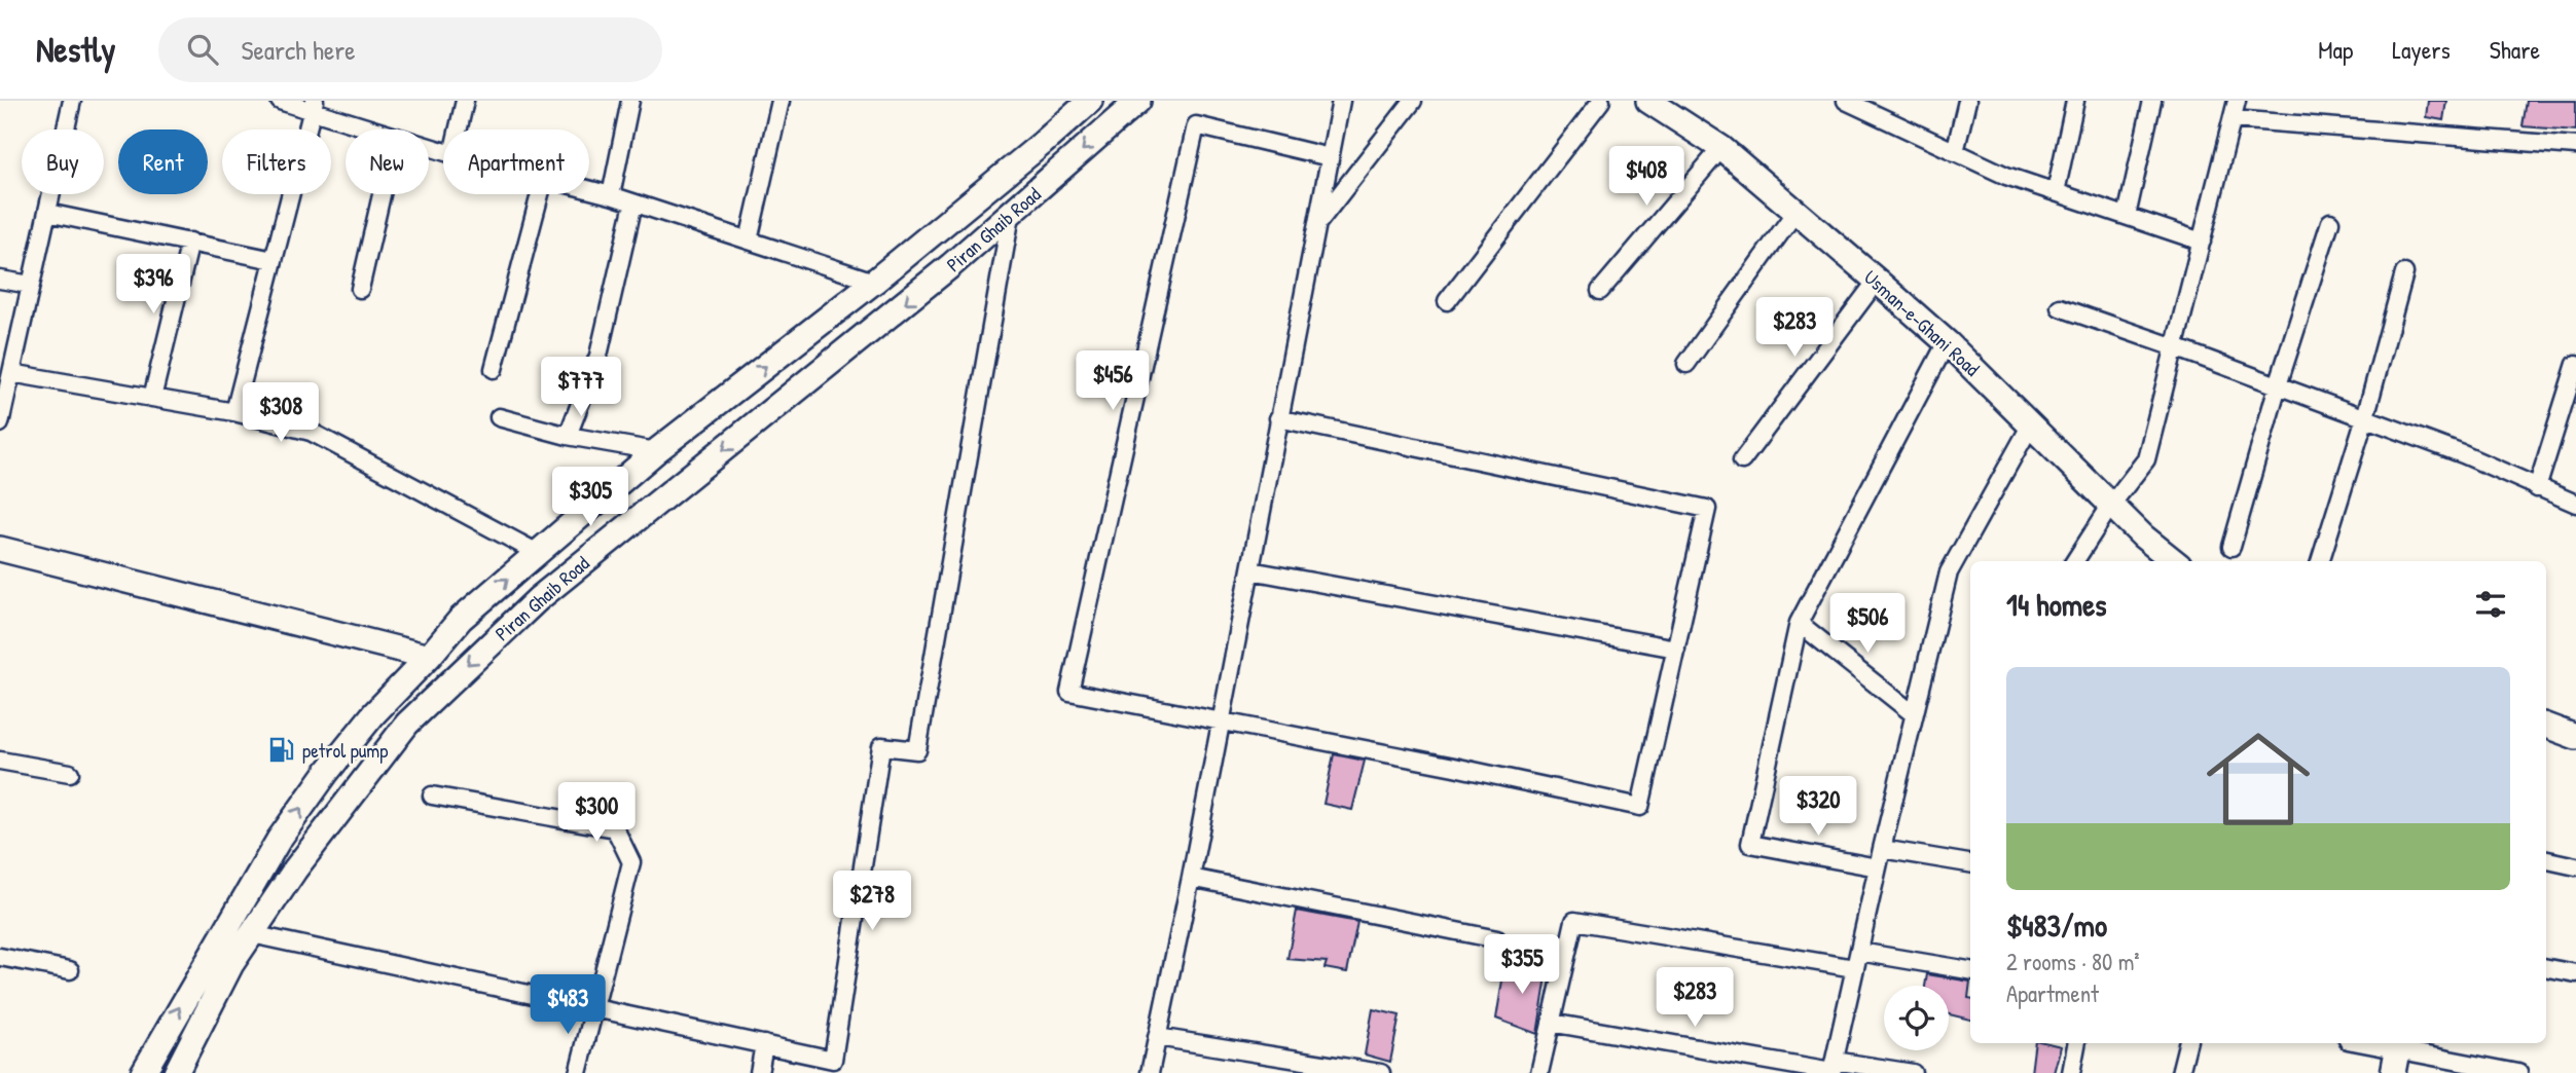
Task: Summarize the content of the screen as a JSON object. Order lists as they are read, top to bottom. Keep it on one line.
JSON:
{"streets":{"main road":["Piran Ghaib Road","Usman-e-Ghani Road"]},"places":{"fuel station":["petrol pump"]},"page":{"header":"Nestly","search":"Search here","nav":["Map","Layers","Share"],"chip":["Buy","Rent","Filters","New","Apartment"],"price":["$408","$396","$283","$456","$777","$308","$305","$506","$320","$300","$278","$355","$283","$483"],"heading":"14 homes","list":[{"name":"$483/mo","note":"2 rooms · 80 m² · Apartment"}]}}
